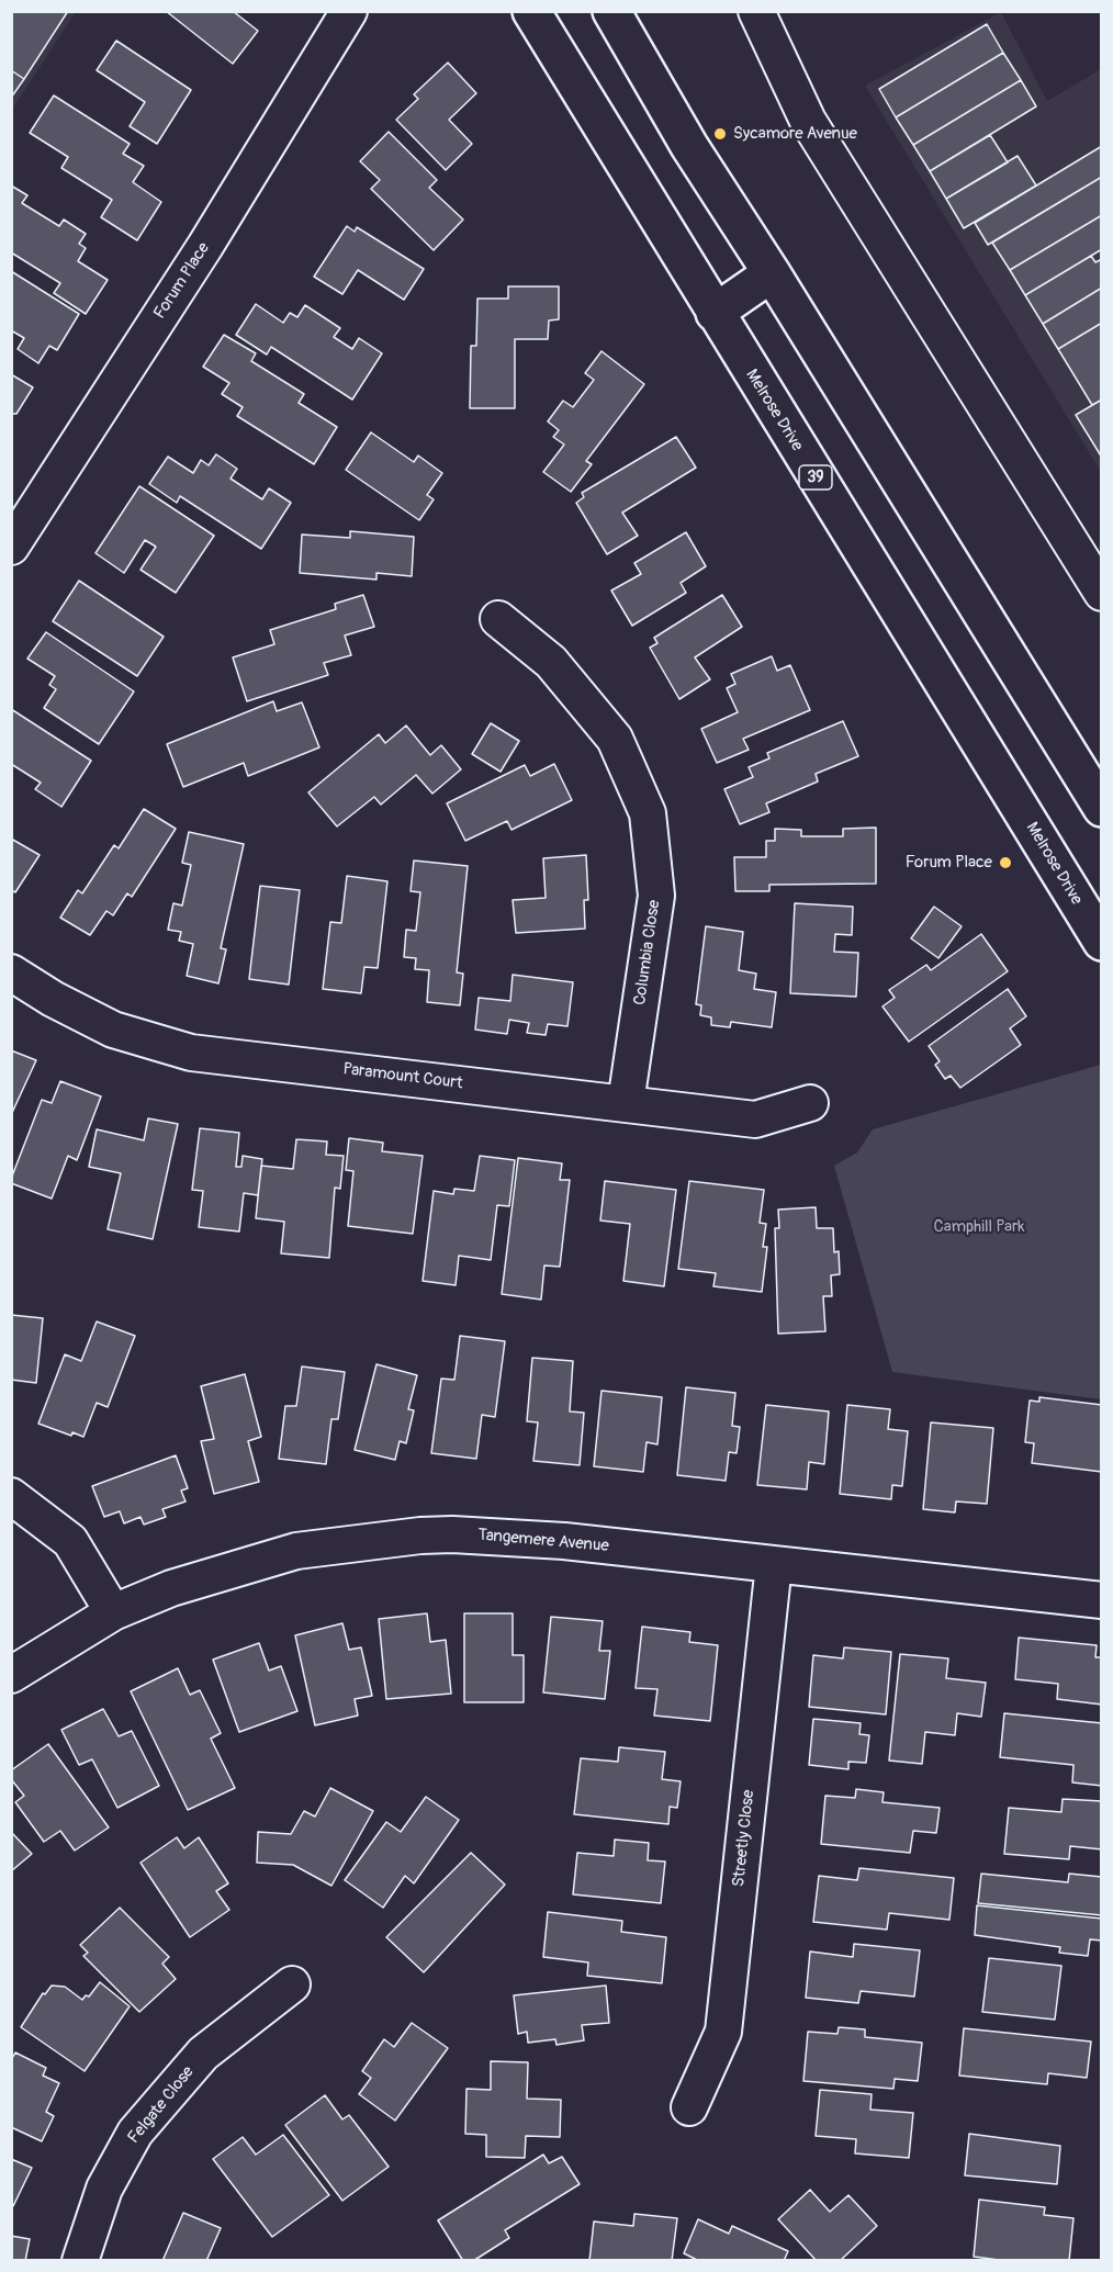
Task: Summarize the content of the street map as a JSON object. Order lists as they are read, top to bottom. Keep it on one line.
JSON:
{"streets":{"main road":["Melrose Drive","39"],"street":["Forum Place","Columbia Close","Paramount Court","Tangemere Avenue","Streetly Close","Felgate Close"]},"crossings":[["Columbia Close","Paramount Court"],["Tangemere Avenue","Streetly Close"]],"parks":["Camphill Park"],"places":["Sycamore Avenue","Forum Place"]}
